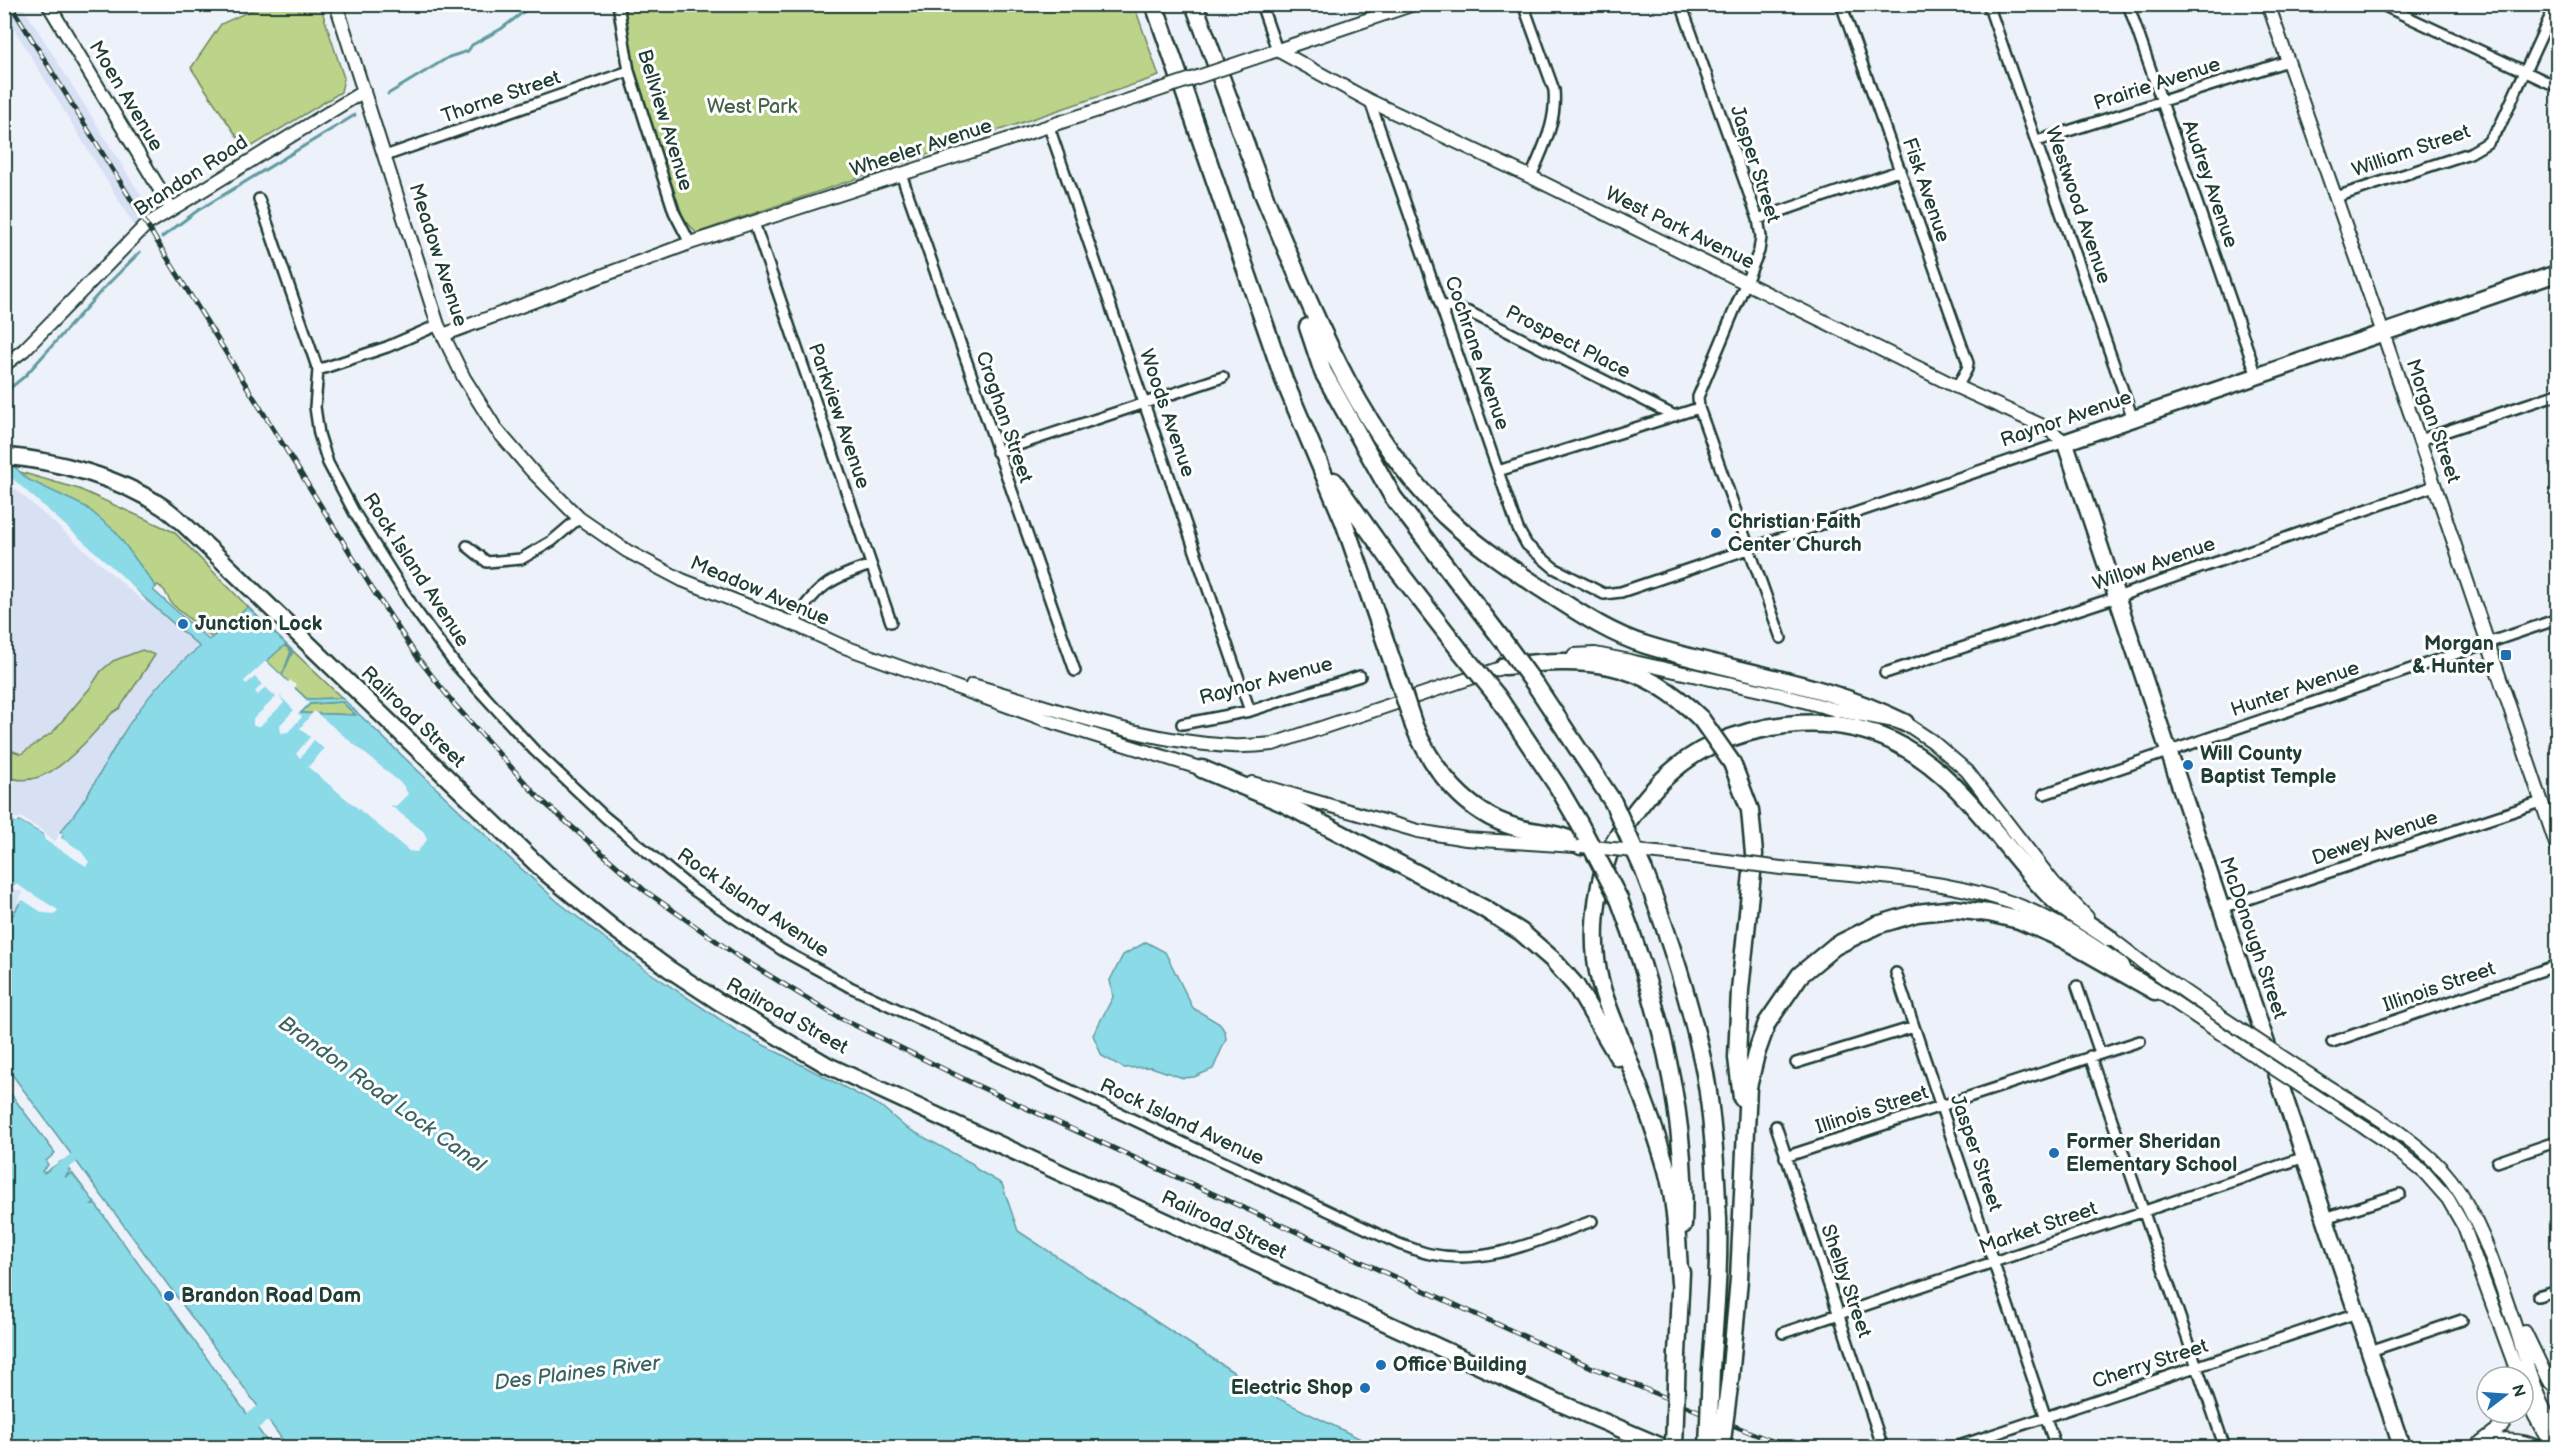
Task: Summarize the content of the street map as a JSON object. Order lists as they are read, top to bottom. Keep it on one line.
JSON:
{"streets":{"main road":["Raynor Avenue","Railroad Street","McDonough Street"],"street":["Prairie Avenue","Moen Avenue","Thorne Street","Bellview Avenue","Wheeler Avenue","William Street","Jasper Street","Brandon Road","Audrey Avenue","Fisk Avenue","Westwood Avenue","West Park Avenue","Meadow Avenue","Prospect Place","Cochrane Avenue","Woods Avenue","Parkview Avenue","Croghan Street","Morgan Street","Willow Avenue","Rock Island Avenue","Hunter Avenue","Dewey Avenue","Illinois Street","Market Street","Shelby Street","Cherry Street"]},"crossings":[["Prairie Avenue","Audrey Avenue"],["Prairie Avenue","Westwood Avenue"],["Prairie Avenue","Morgan Street"],["Moen Avenue","Brandon Road"],["Thorne Street","Bellview Avenue"],["Thorne Street","Meadow Avenue"],["Bellview Avenue","Wheeler Avenue"],["Wheeler Avenue","West Park Avenue"],["Wheeler Avenue","Meadow Avenue"],["Wheeler Avenue","Woods Avenue"],["Wheeler Avenue","Parkview Avenue"],["Wheeler Avenue","Croghan Street"],["Wheeler Avenue","Rock Island Avenue"],["William Street","Morgan Street"],["Jasper Street","West Park Avenue"],["Jasper Street","Illinois Street"],["Jasper Street","Market Street"],["Jasper Street","Cherry Street"],["Brandon Road","Meadow Avenue"],["Audrey Avenue","Raynor Avenue"],["Fisk Avenue","West Park Avenue"],["Westwood Avenue","Raynor Avenue"],["West Park Avenue","Cochrane Avenue"],["West Park Avenue","Raynor Avenue"],["West Park Avenue","McDonough Street"],["Prospect Place","Cochrane Avenue"],["Cochrane Avenue","Raynor Avenue"],["Woods Avenue","Raynor Avenue"],["Raynor Avenue","Morgan Street"],["Raynor Avenue","McDonough Street"],["Morgan Street","Willow Avenue"],["Morgan Street","Hunter Avenue"],["Morgan Street","Dewey Avenue"],["Willow Avenue","McDonough Street"],["Hunter Avenue","McDonough Street"],["Dewey Avenue","McDonough Street"],["McDonough Street","Market Street"],["McDonough Street","Cherry Street"],["Illinois Street","Shelby Street"],["Market Street","Shelby Street"]],"water":["Brandon Road Lock Canal","Des Plaines River"],"parks":["West Park"],"places":{"other":["Christian Faith Center Church","Junction Lock","Will County Baptist Temple","Former Sheridan Elementary School","Brandon Road Dam","Office Building","Electric Shop"],"transit":["Morgan & Hunter"]},"north":"right"}
